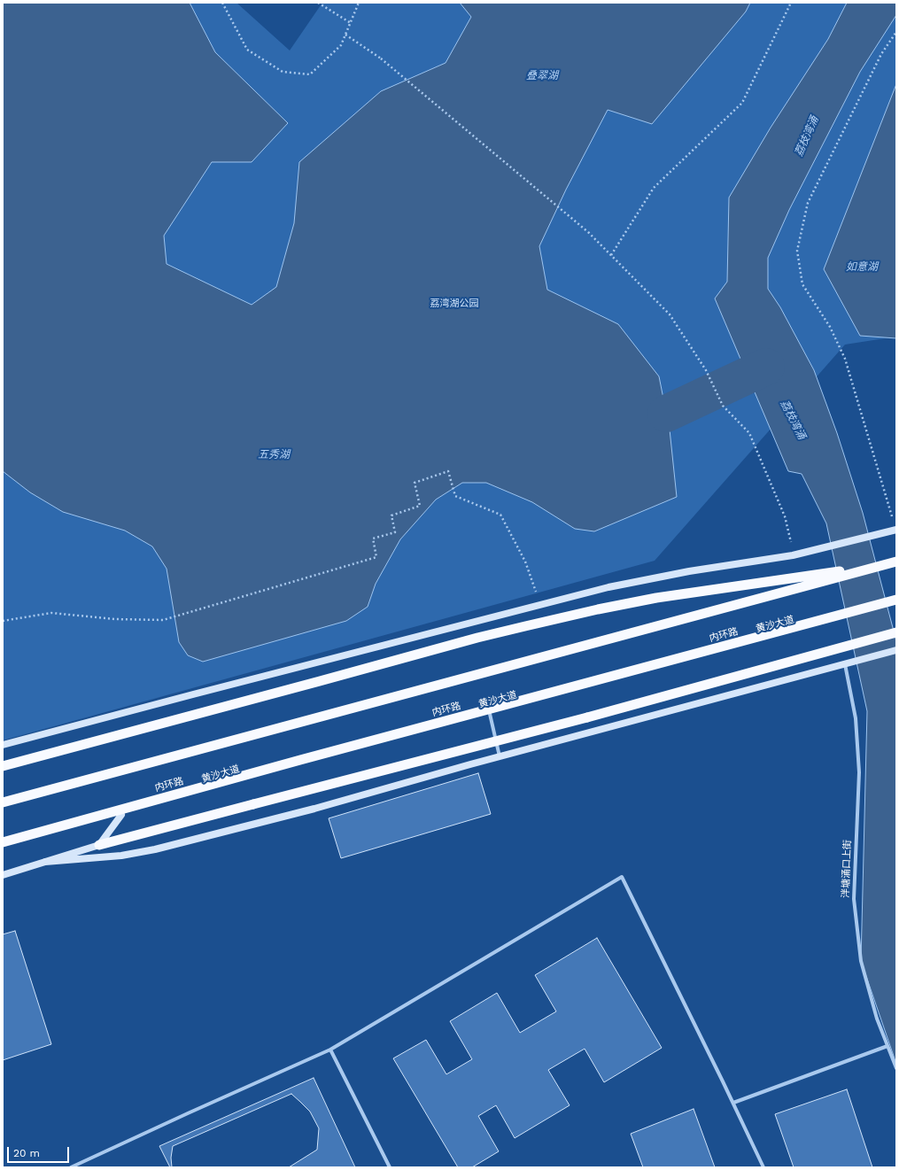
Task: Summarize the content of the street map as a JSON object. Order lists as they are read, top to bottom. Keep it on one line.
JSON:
{"streets":{"highway":["黄沙大道","内环路"],"street":["泮塘涌口上街"]},"crossings":[["黄沙大道","内环路"]],"water":["叠翠湖","荔枝湾涌","如意湖","五秀湖"],"parks":["荔湾湖公园"],"scale_bar":"20 m"}
